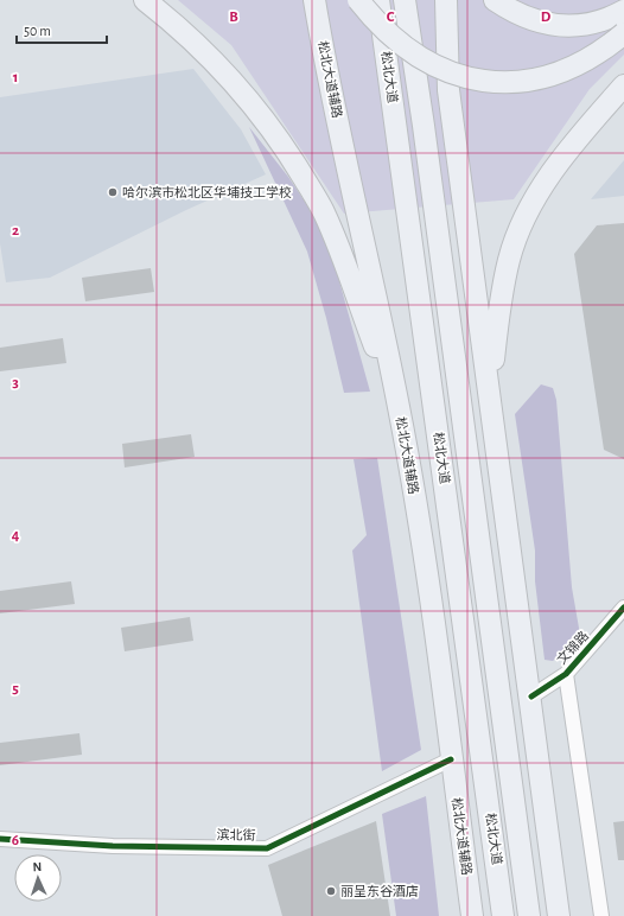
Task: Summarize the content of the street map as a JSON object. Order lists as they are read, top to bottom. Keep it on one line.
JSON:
{"streets":{"highway":["松北大道","松北大道辅路"],"street":["文锦路","滨北街"]},"crossings":[["松北大道辅路","滨北街"]],"places":["哈尔滨市松北区华埔技工学校","丽呈东谷酒店"],"scale_bar":"50 m","north":"top","grid":{"columns":["B","C","D"],"rows":["1","2","3","4","5","6"]}}
